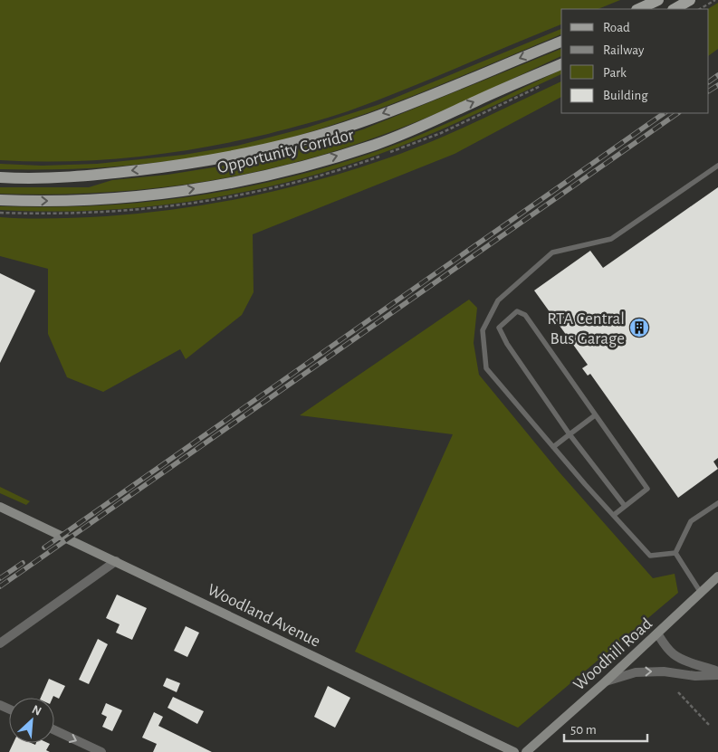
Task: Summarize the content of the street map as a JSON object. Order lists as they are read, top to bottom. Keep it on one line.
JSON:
{"streets":{"main road":["Opportunity Corridor","Woodland Avenue","Woodhill Road"]},"places":{"building":["RTA Central Bus Garage"]},"legend":["Road","Railway","Park","Building"],"scale_bar":"50 m","north":"top right"}
